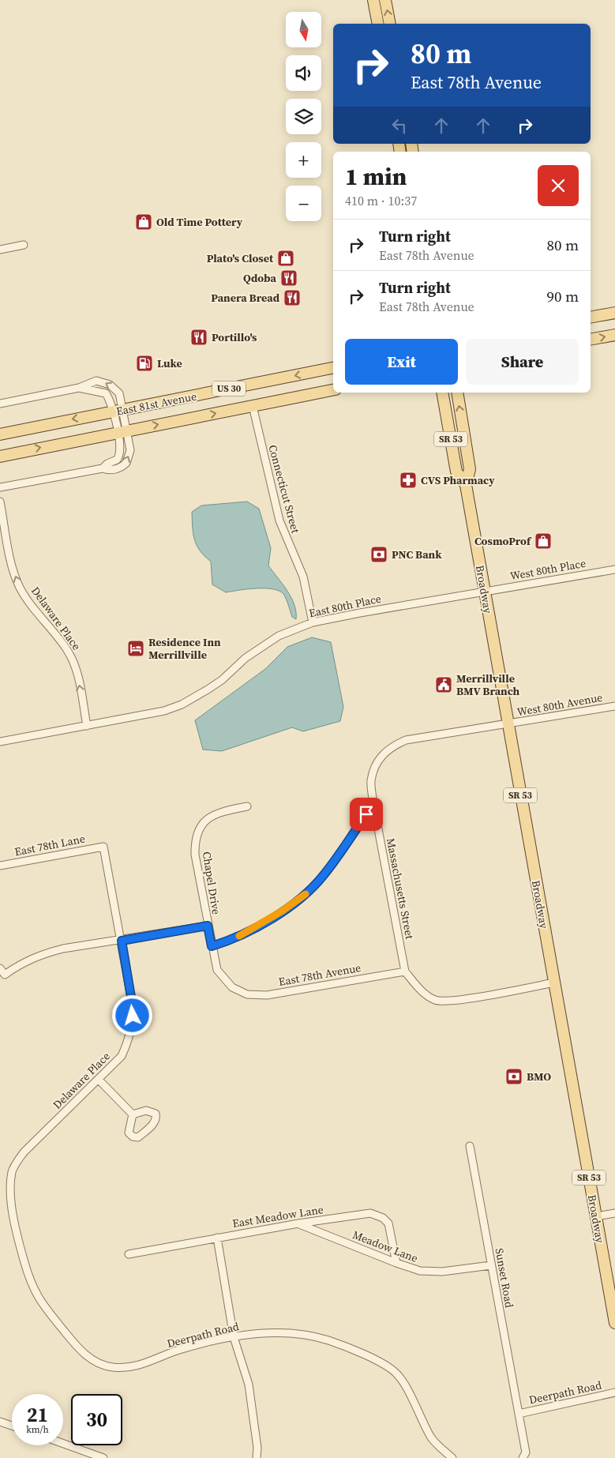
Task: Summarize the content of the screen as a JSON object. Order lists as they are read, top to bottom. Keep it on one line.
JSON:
{"streets":{"main road":["US 30","East 81st Avenue","SR 53","Broadway"],"street":["Connecticut Street","West 80th Place","East 80th Place","Delaware Place","West 80th Avenue","East 78th Lane","Chapel Drive","Massachusetts Street","East 78th Avenue","East Meadow Lane","Meadow Lane","Sunset Road","Deerpath Road"]},"crossings":[["East 81st Avenue","Connecticut Street"],["Connecticut Street","East 80th Place"],["West 80th Place","Broadway"],["West 80th Place","East 80th Place"],["Broadway","East 80th Place"],["Broadway","West 80th Avenue"],["Broadway","Massachusetts Street"],["East 80th Place","Delaware Place"],["Delaware Place","East 78th Lane"],["Delaware Place","Deerpath Road"],["West 80th Avenue","Massachusetts Street"],["Chapel Drive","East 78th Avenue"],["Massachusetts Street","East 78th Avenue"],["East Meadow Lane","Meadow Lane"],["Meadow Lane","Sunset Road"],["Sunset Road","Deerpath Road"]],"one_way":["Delaware Place"],"places":{"shop":["Old Time Pottery","Plato's Closet","CosmoProf"],"restaurant":["Qdoba","Panera Bread","Portillo's"],"fuel station":["Luke"],"pharmacy":["CVS Pharmacy"],"bank":["PNC Bank","BMO"],"hotel":["Residence Inn Merrillville"],"public building":["Merrillville BMV Branch"]},"north":"bottom","page":{"map_buttons":["+","−"],"turn":["80 m","East 78th Avenue"],"heading":["1 min","410 m · 10:37"],"list":[{"name":"Turn right","note":"East 78th Avenue","value":"80 m"},{"name":"Turn right","note":"East 78th Avenue","value":"90 m"}],"buttons":["Exit","Share"],"speed":"21 km/h","limit":"30"}}
